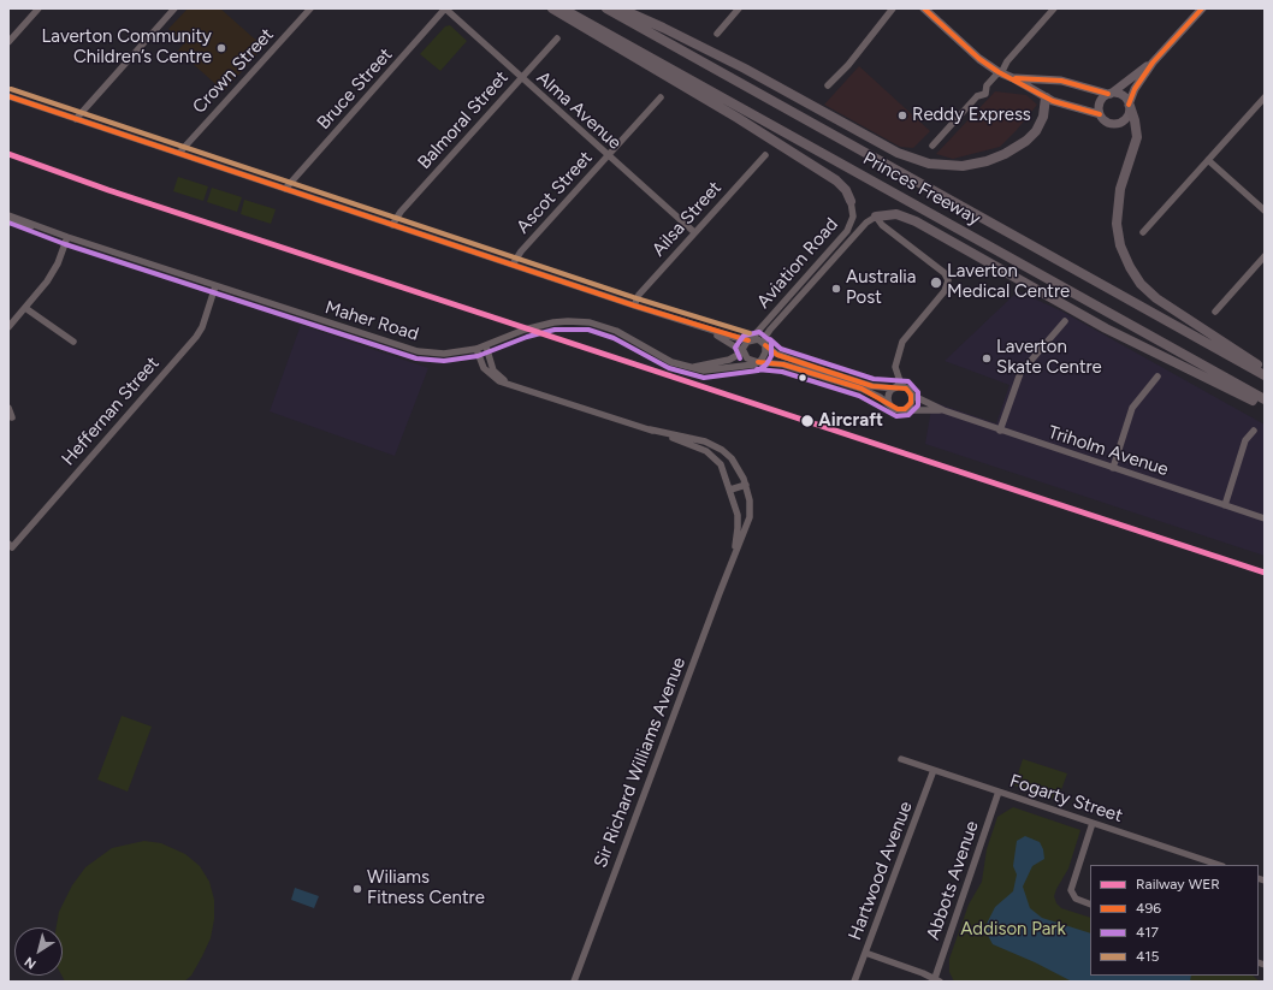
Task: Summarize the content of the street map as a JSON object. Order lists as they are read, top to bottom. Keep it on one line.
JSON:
{"streets":{"highway":["Princes Freeway"],"street":["Crown Street","Bruce Street","Alma Avenue","Balmoral Street","Ascot Street","Ailsa Street","Aviation Road","Maher Road","Heffernan Street","Triholm Avenue","Sir Richard Williams Avenue","Fogarty Street","Hartwood Avenue","Abbots Avenue"]},"crossings":[["Bruce Street","Alma Avenue"],["Alma Avenue","Balmoral Street"],["Alma Avenue","Ascot Street"],["Alma Avenue","Ailsa Street"],["Aviation Road","Maher Road"],["Maher Road","Heffernan Street"],["Maher Road","Sir Richard Williams Avenue"],["Fogarty Street","Hartwood Avenue"],["Fogarty Street","Abbots Avenue"]],"parks":["Addison Park"],"places":["Laverton Community Children’s Centre","Reddy Express","Laverton Medical Centre","Australia Post","Laverton Skate Centre","Aircraft","Wiliams Fitness Centre"],"lines":["transit line 496","transit line 415","rail line WER","transit line 417"],"legend":["Railway WER","496","417","415"],"north":"bottom left"}
